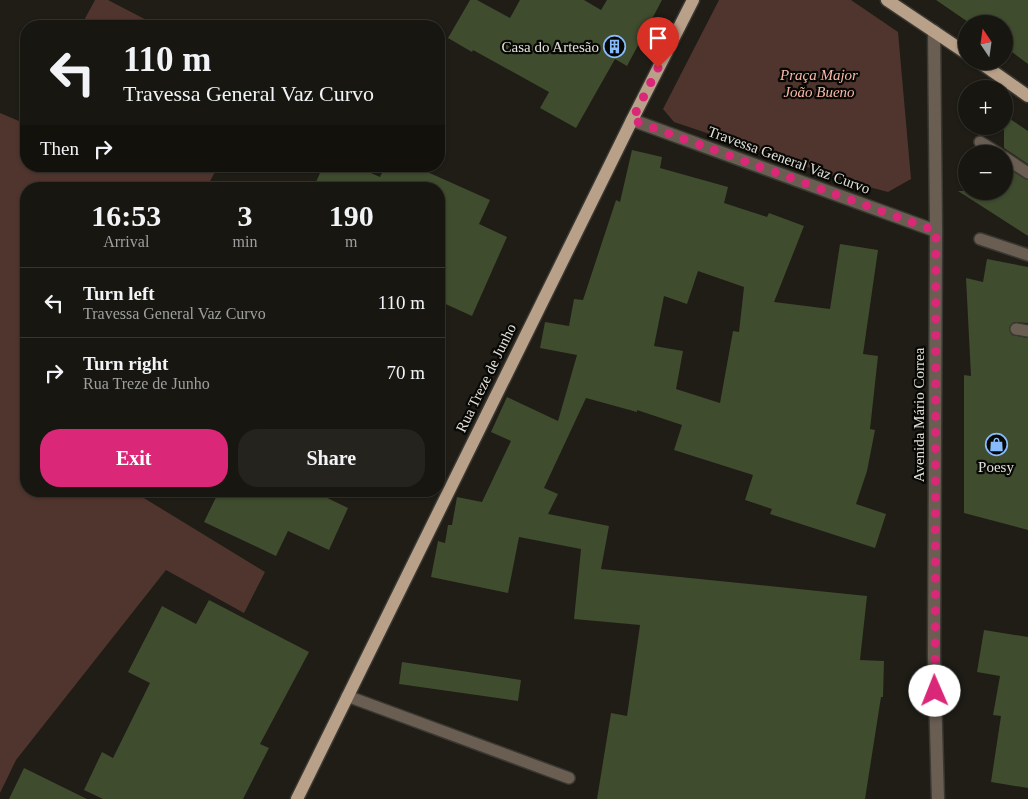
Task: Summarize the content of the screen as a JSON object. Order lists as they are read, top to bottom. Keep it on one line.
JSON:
{"streets":{"main road":["Rua Treze de Junho"],"street":["Travessa General Vaz Curvo","Avenida Mário Correa"]},"crossings":[["Travessa General Vaz Curvo","Rua Treze de Junho"],["Travessa General Vaz Curvo","Avenida Mário Correa"]],"parks":["Praça Major João Bueno"],"places":{"building":["Casa do Artesão"],"shop":["Poesy"]},"north":"top","page":{"map_buttons":["+","−"],"turn":["110 m","Travessa General Vaz Curvo"],"then":"Then","eta":["16:53","Arrival","3","min","190","m"],"list":[{"name":"Turn left","note":"Travessa General Vaz Curvo","value":"110 m"},{"name":"Turn right","note":"Rua Treze de Junho","value":"70 m"}],"buttons":["Exit","Share"]}}
